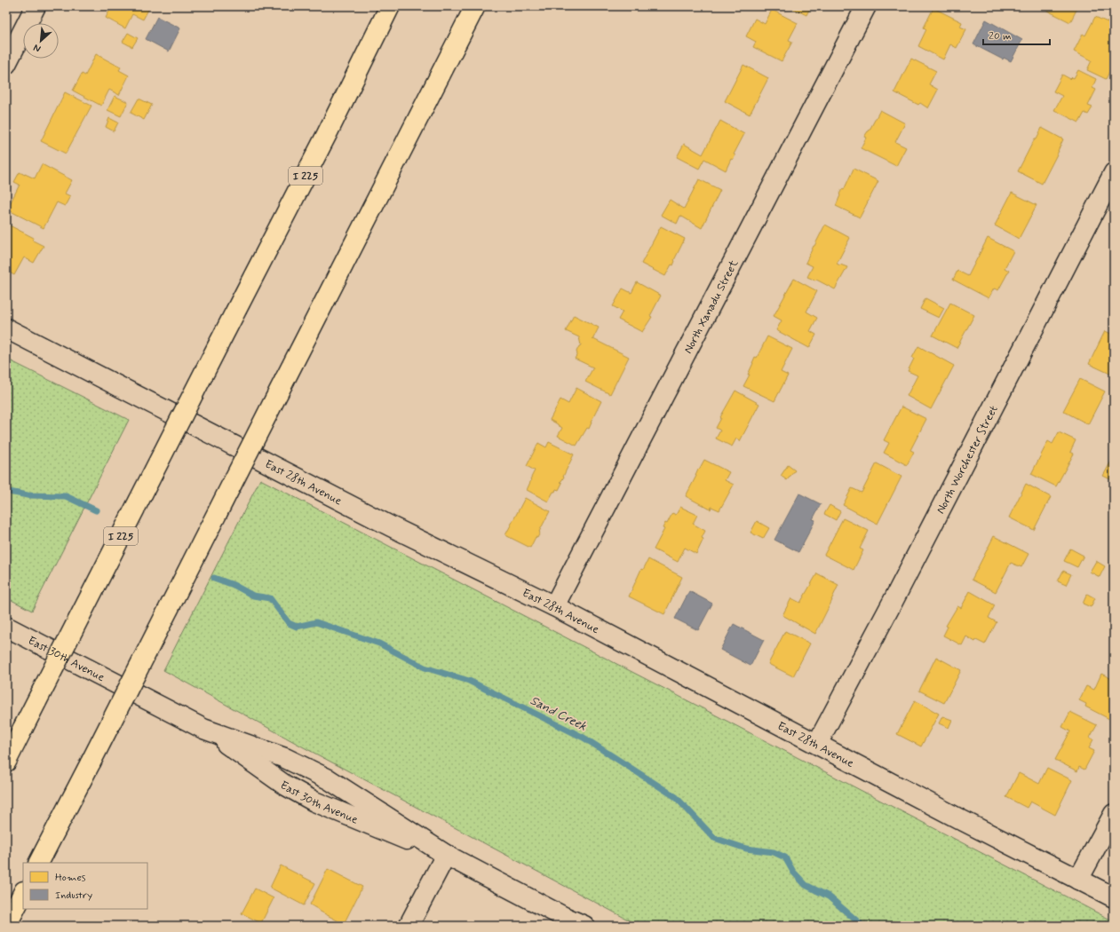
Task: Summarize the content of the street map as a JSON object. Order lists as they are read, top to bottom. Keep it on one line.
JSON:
{"streets":{"highway":["I 225"],"street":["North Xanadu Street","North Worchester Street","East 28th Avenue","East 30th Avenue"]},"crossings":[["North Xanadu Street","East 28th Avenue"],["North Worchester Street","East 28th Avenue"]],"water":["Sand Creek"],"legend":["Homes","Industry"],"scale_bar":"20 m","north":"bottom left"}
